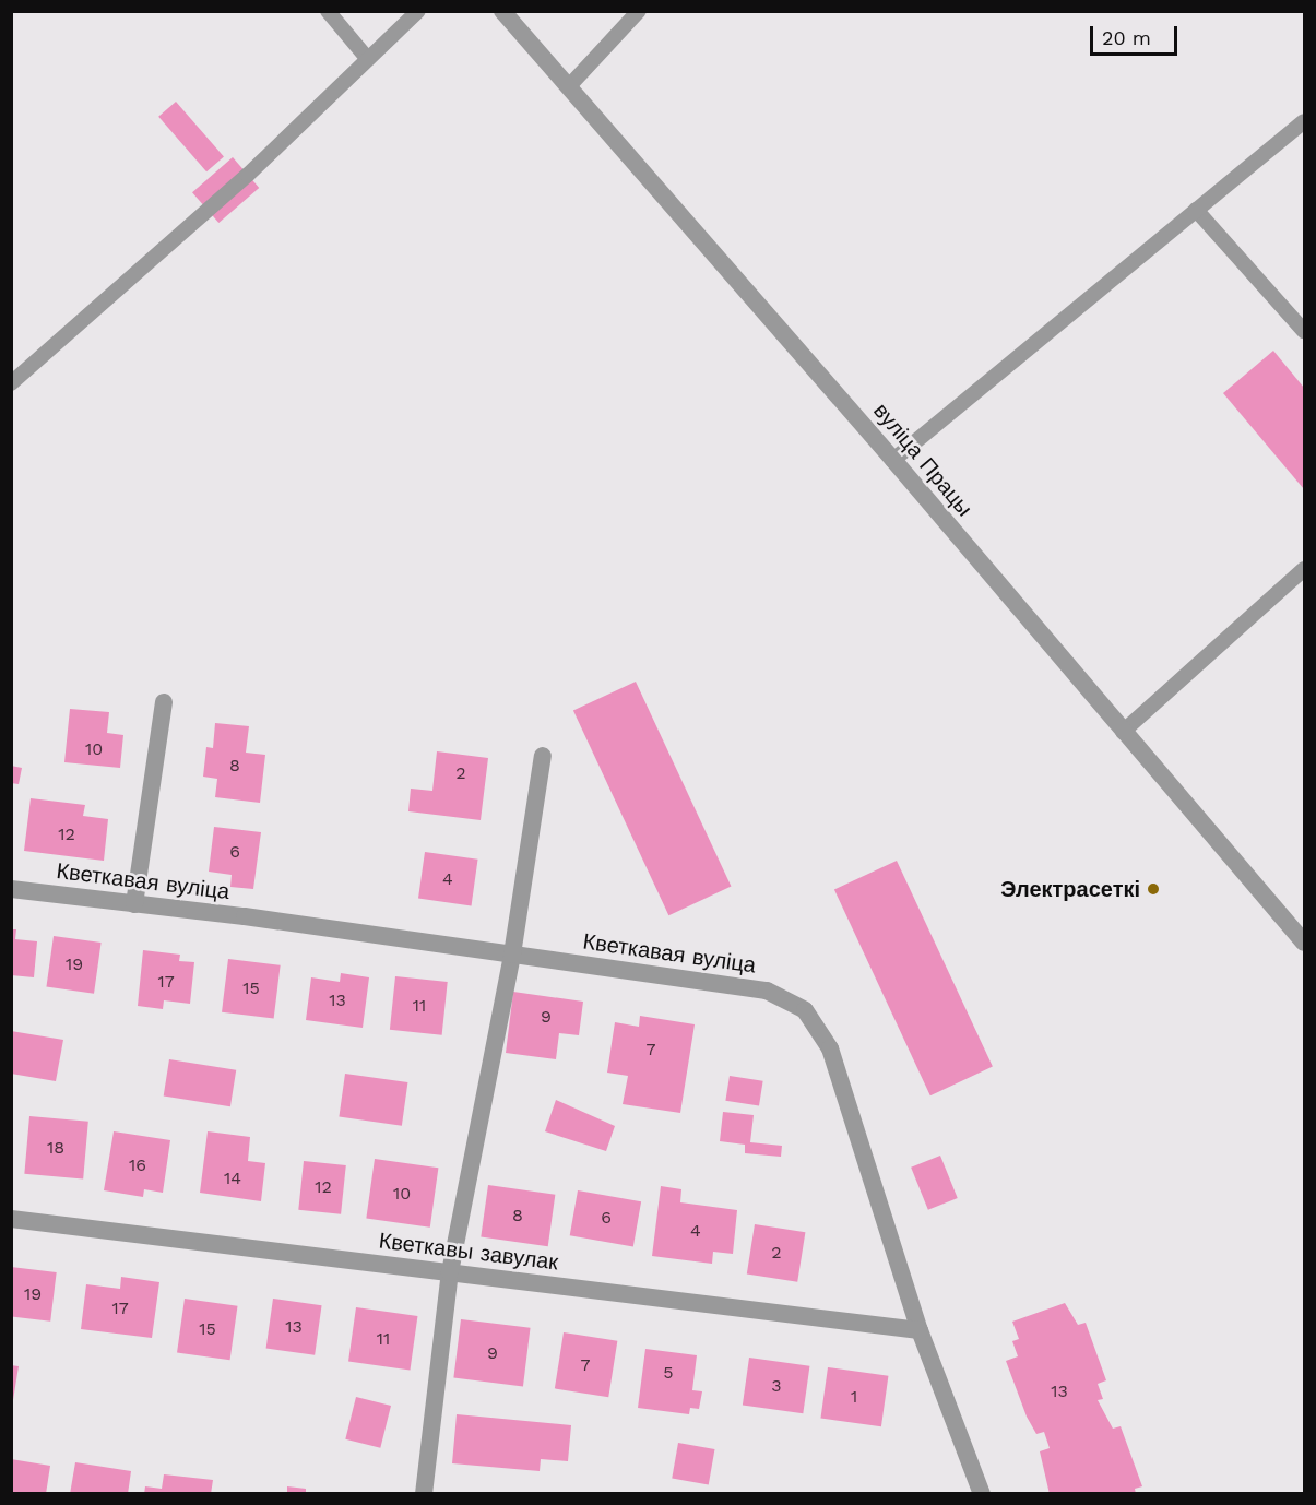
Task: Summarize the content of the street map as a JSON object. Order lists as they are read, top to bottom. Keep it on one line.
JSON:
{"streets":{"street":["вуліца Працы","Кветкавая вуліца","Кветкавы завулак"]},"crossings":[["Кветкавая вуліца","Кветкавы завулак"]],"places":["Электрасеткі"],"house_numbers":["10","8","2","12","6","4","19","17","15","13","11","9","7","18","16","14","12","10","8","6","4","2","19","17","13","15","11","9","7","5","3","13","1"],"scale_bar":"20 m"}
